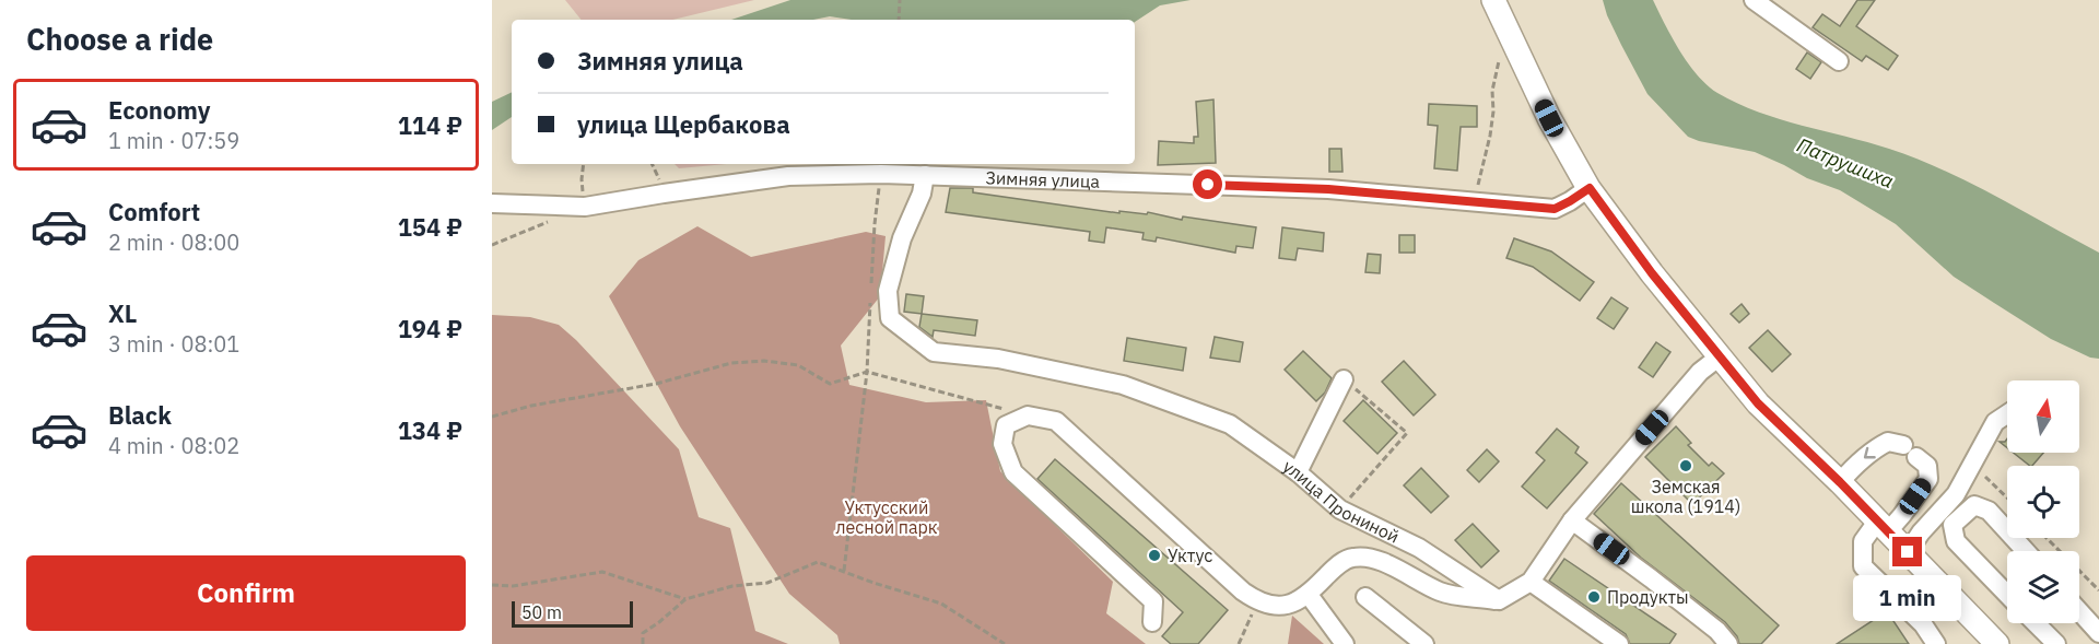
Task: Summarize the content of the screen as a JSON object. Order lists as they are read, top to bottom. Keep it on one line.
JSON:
{"streets":{"street":["Зимняя улица","улица Прониной"]},"crossings":[["Зимняя улица","улица Прониной"]],"water":["Патрушиха"],"parks":["Уктусский лесной парк"],"places":["Земская школа (1914)","Уктус","Продукты"],"scale_bar":"50 m","north":"top","page":{"heading":"Choose a ride","banner":["Зимняя улица","улица Щербакова"],"list":[{"name":"Economy","note":"1 min · 07:59","value":"114 ₽"},{"name":"Comfort","note":"2 min · 08:00","value":"154 ₽"},{"name":"XL","note":"3 min · 08:01","value":"194 ₽"},{"name":"Black","note":"4 min · 08:02","value":"134 ₽"}],"buttons":"Confirm","bubble":"1 min","scale":"50 m"}}
